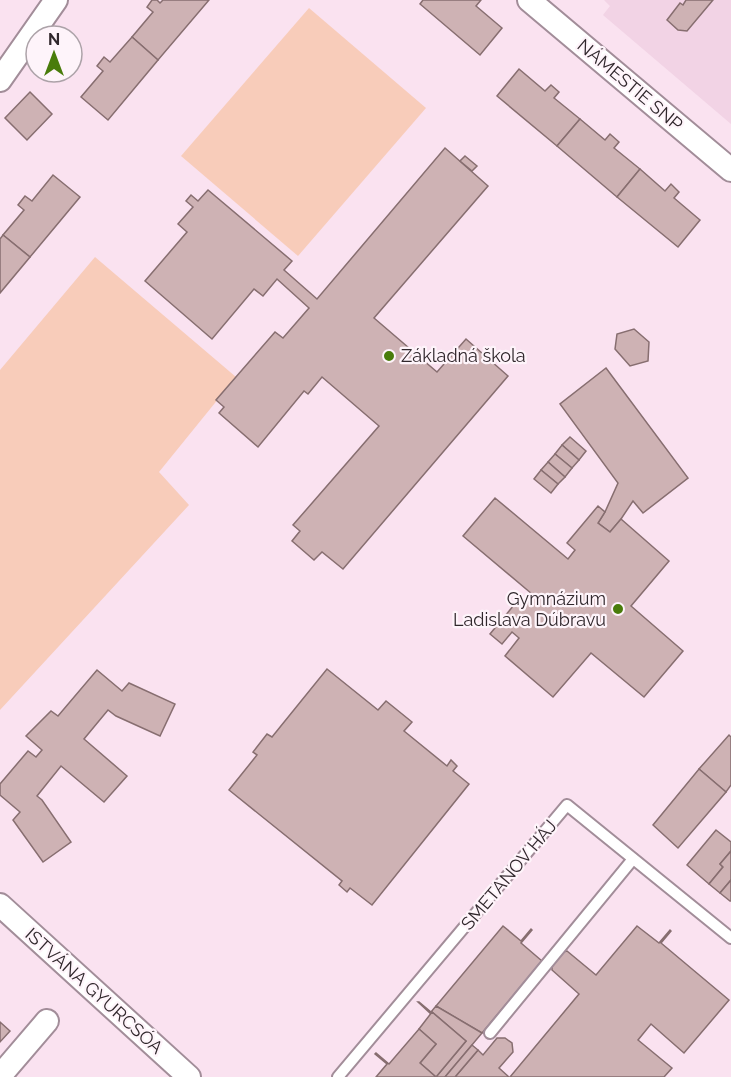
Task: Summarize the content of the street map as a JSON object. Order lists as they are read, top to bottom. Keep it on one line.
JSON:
{"streets":{"street":["NÁMESTIE SNP","ISTVÁNA GYURCSÓA"],"lane":["SMETANOV HÁJ"]},"places":["Základná škola","Gymnázium Ladislava Dúbravu"],"north":"top"}
